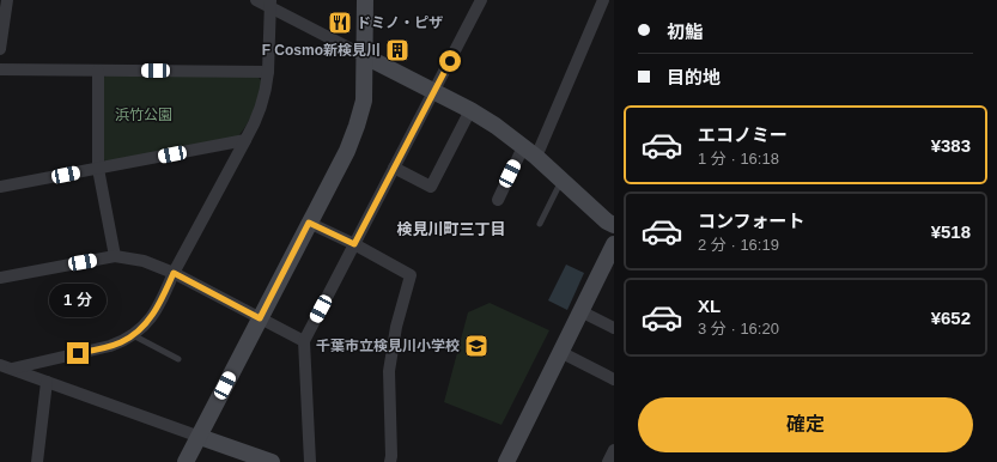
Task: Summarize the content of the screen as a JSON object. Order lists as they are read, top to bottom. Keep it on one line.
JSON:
{"districts":["検見川町三丁目"],"parks":["浜竹公園"],"places":{"restaurant":["ドミノ・ピザ"],"building":["F Cosmo新検見川"],"school or university":["千葉市立検見川小学校"]},"page":{"banner":["初鮨","目的地"],"list":[{"name":"エコノミー","note":"1 分 · 16:18","value":"¥383"},{"name":"コンフォート","note":"2 分 · 16:19","value":"¥518"},{"name":"XL","note":"3 分 · 16:20","value":"¥652"}],"bubble":"1 分","buttons":"確定"}}
